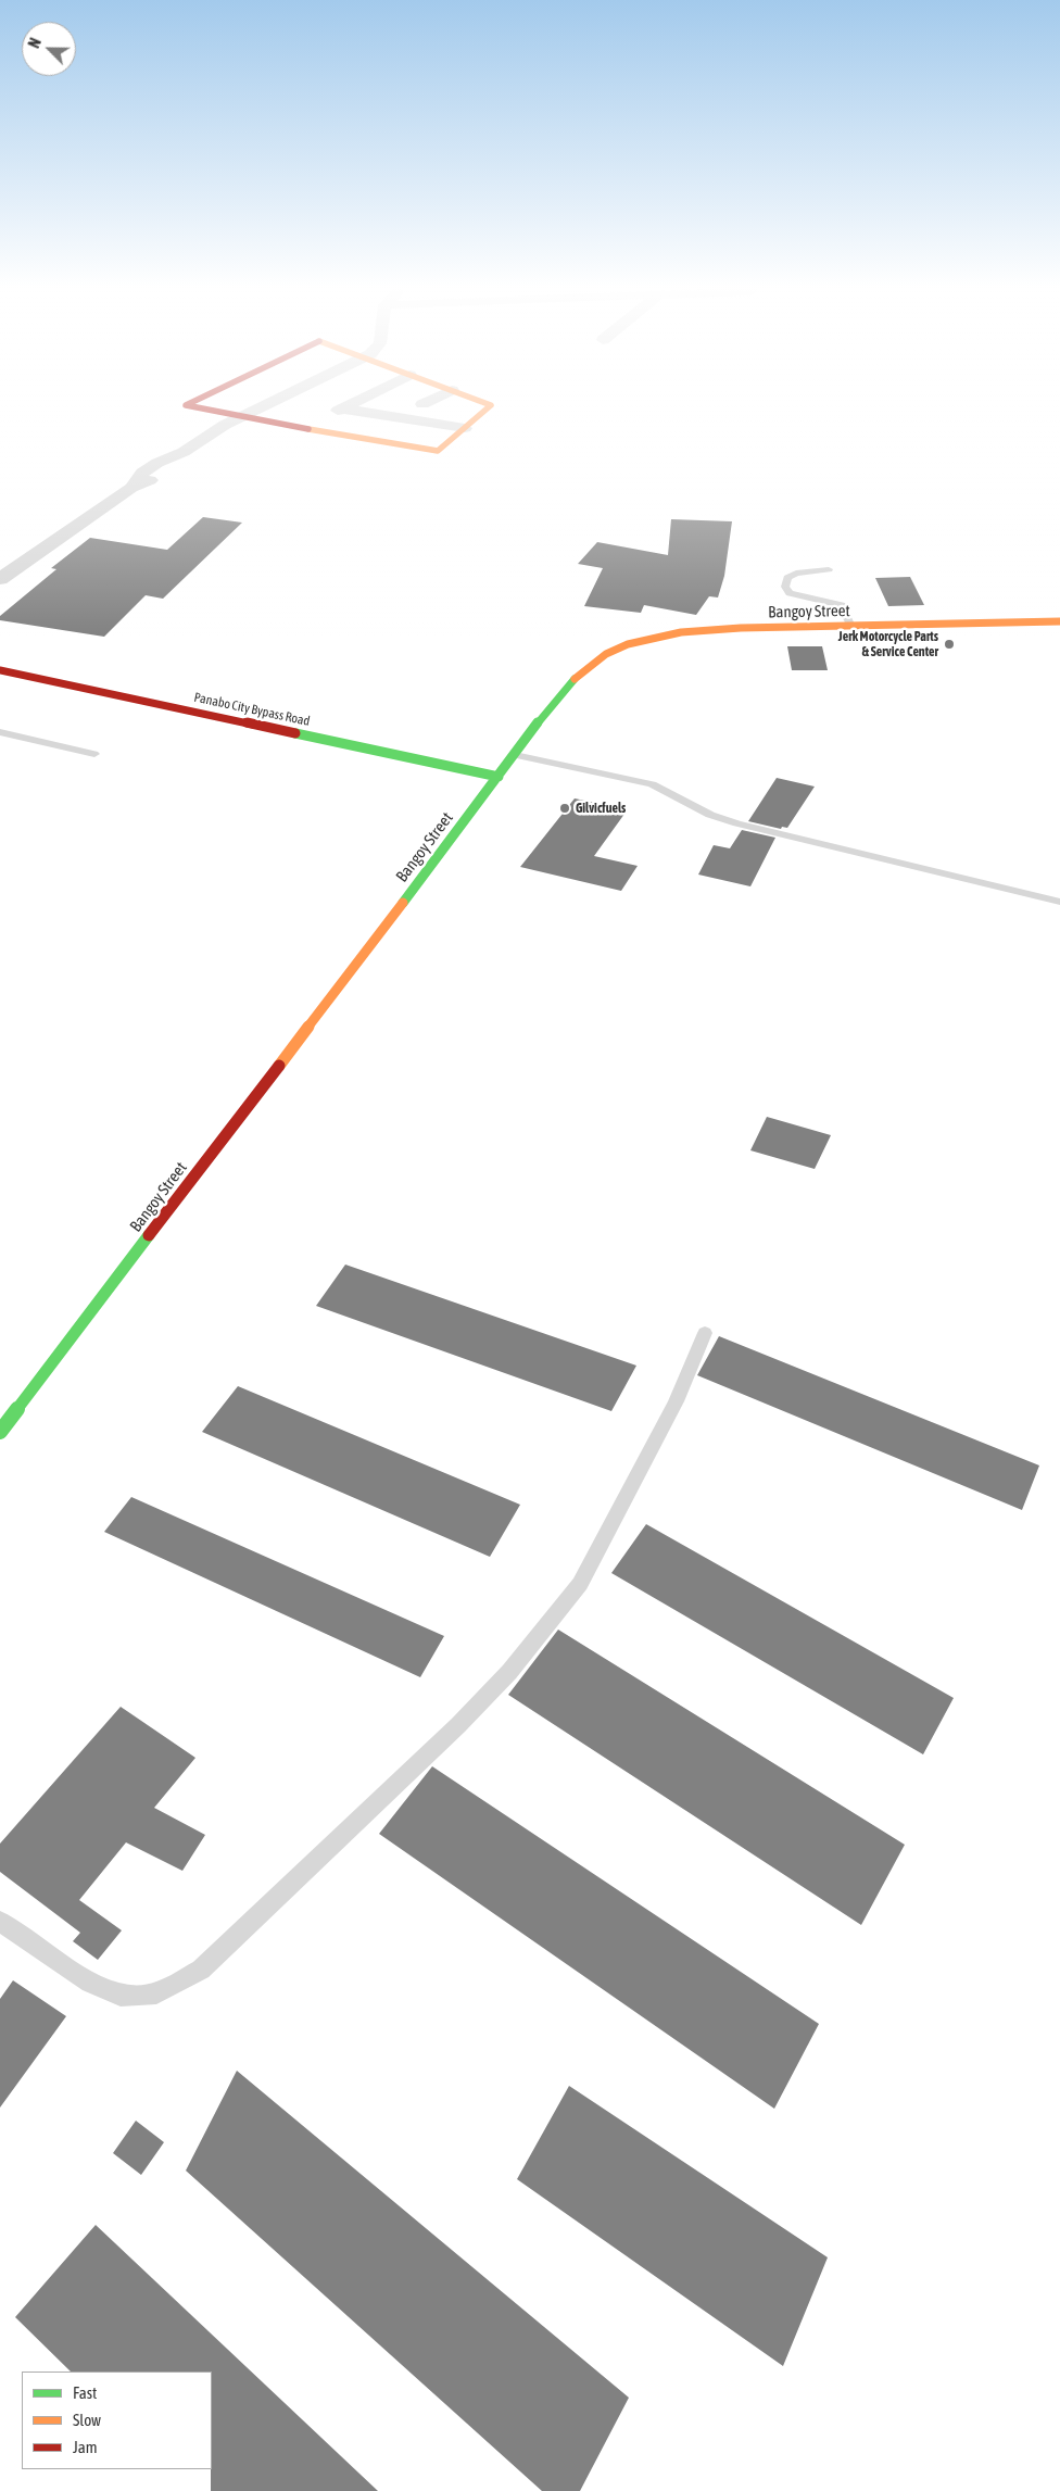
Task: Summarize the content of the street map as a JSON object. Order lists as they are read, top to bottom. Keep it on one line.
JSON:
{"streets":{"street":["Bangoy Street","Panabo City Bypass Road"]},"crossings":[["Bangoy Street","Panabo City Bypass Road"]],"places":["Jerk Motorcycle Parts & Service Center","Gilvicfuels"],"legend":["Fast","Slow","Jam"],"north":"top left"}
